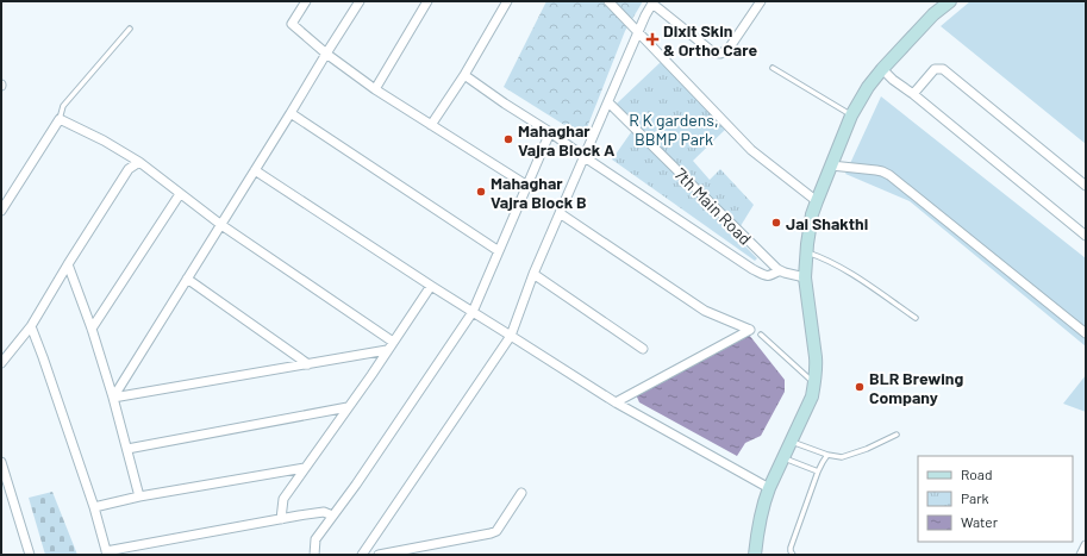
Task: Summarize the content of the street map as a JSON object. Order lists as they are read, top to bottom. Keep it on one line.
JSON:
{"streets":{"street":["7th Main Road"]},"parks":["R K gardens, BBMP Park"],"places":{"health":["Dixit Skin & Ortho Care"],"other":["Mahaghar Vajra Block A","Mahaghar Vajra Block B","Jai Shakthi","BLR Brewing Company"]},"legend":["Road","Park","Water"]}
